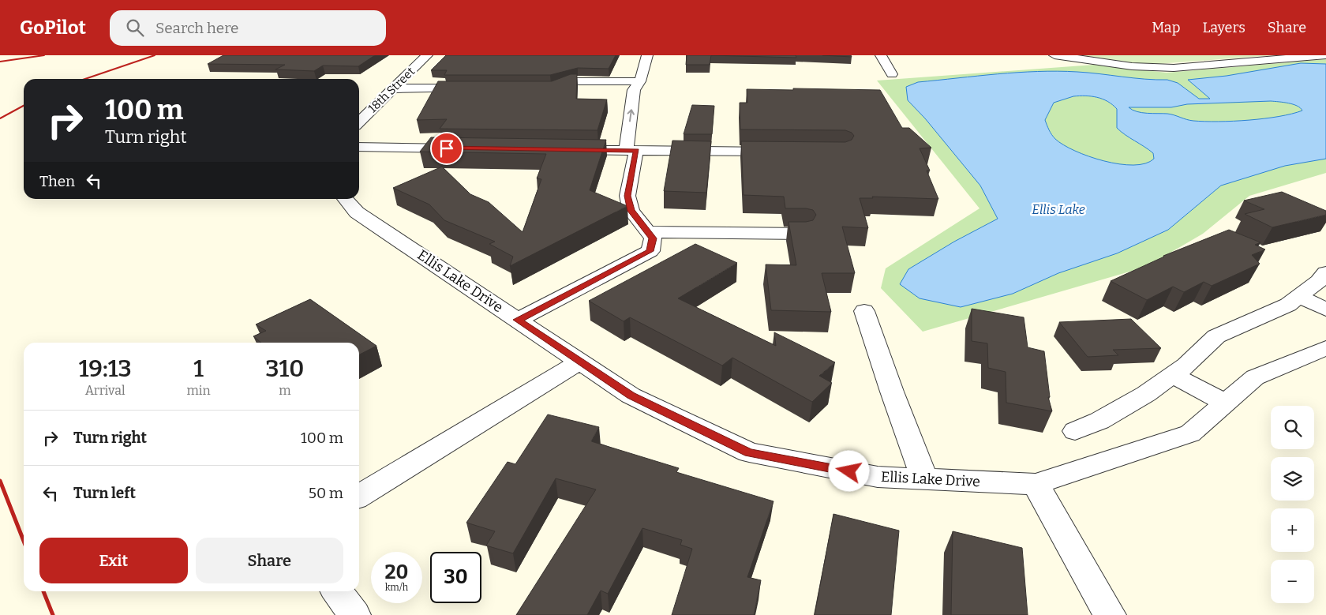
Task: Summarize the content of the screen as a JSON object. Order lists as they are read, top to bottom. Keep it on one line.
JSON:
{"streets":{"street":["18th Street","Ellis Lake Drive"]},"water":["Ellis Lake"],"page":{"header":"GoPilot","search":"Search here","nav":["Map","Layers","Share"],"turn":["100 m","Turn right"],"then":"Then","eta":["19:13","Arrival","1","min","310","m"],"map_buttons":["+","−"],"list":[{"name":"Turn right","value":"100 m"},{"name":"Turn left","value":"50 m"}],"buttons":["Exit","Share"],"speed":"20 km/h","limit":"30"}}
